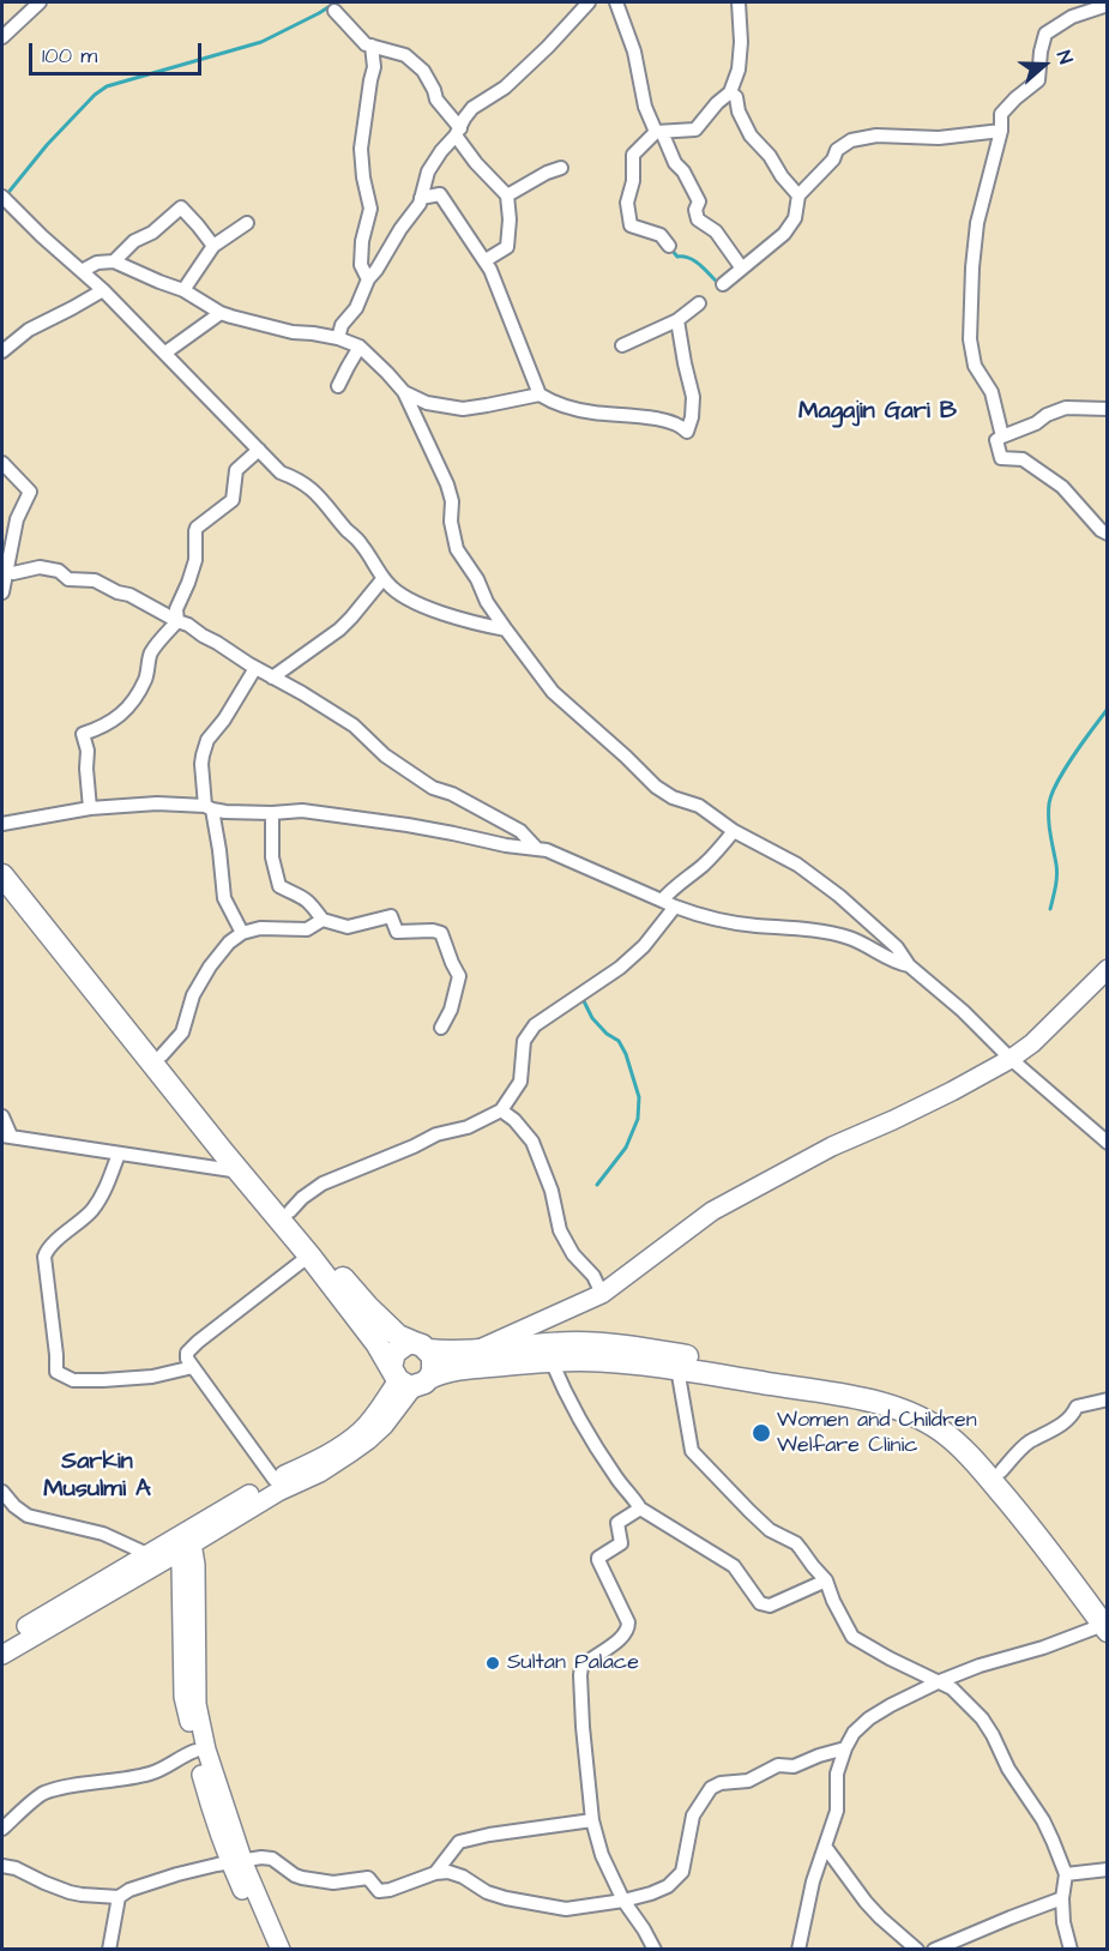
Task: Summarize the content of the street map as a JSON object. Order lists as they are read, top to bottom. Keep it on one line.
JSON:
{"districts":["Magajin Gari B","Sarkin Musulmi A"],"places":["Women and Children Welfare Clinic","Sultan Palace"],"scale_bar":"100 m","north":"right"}
